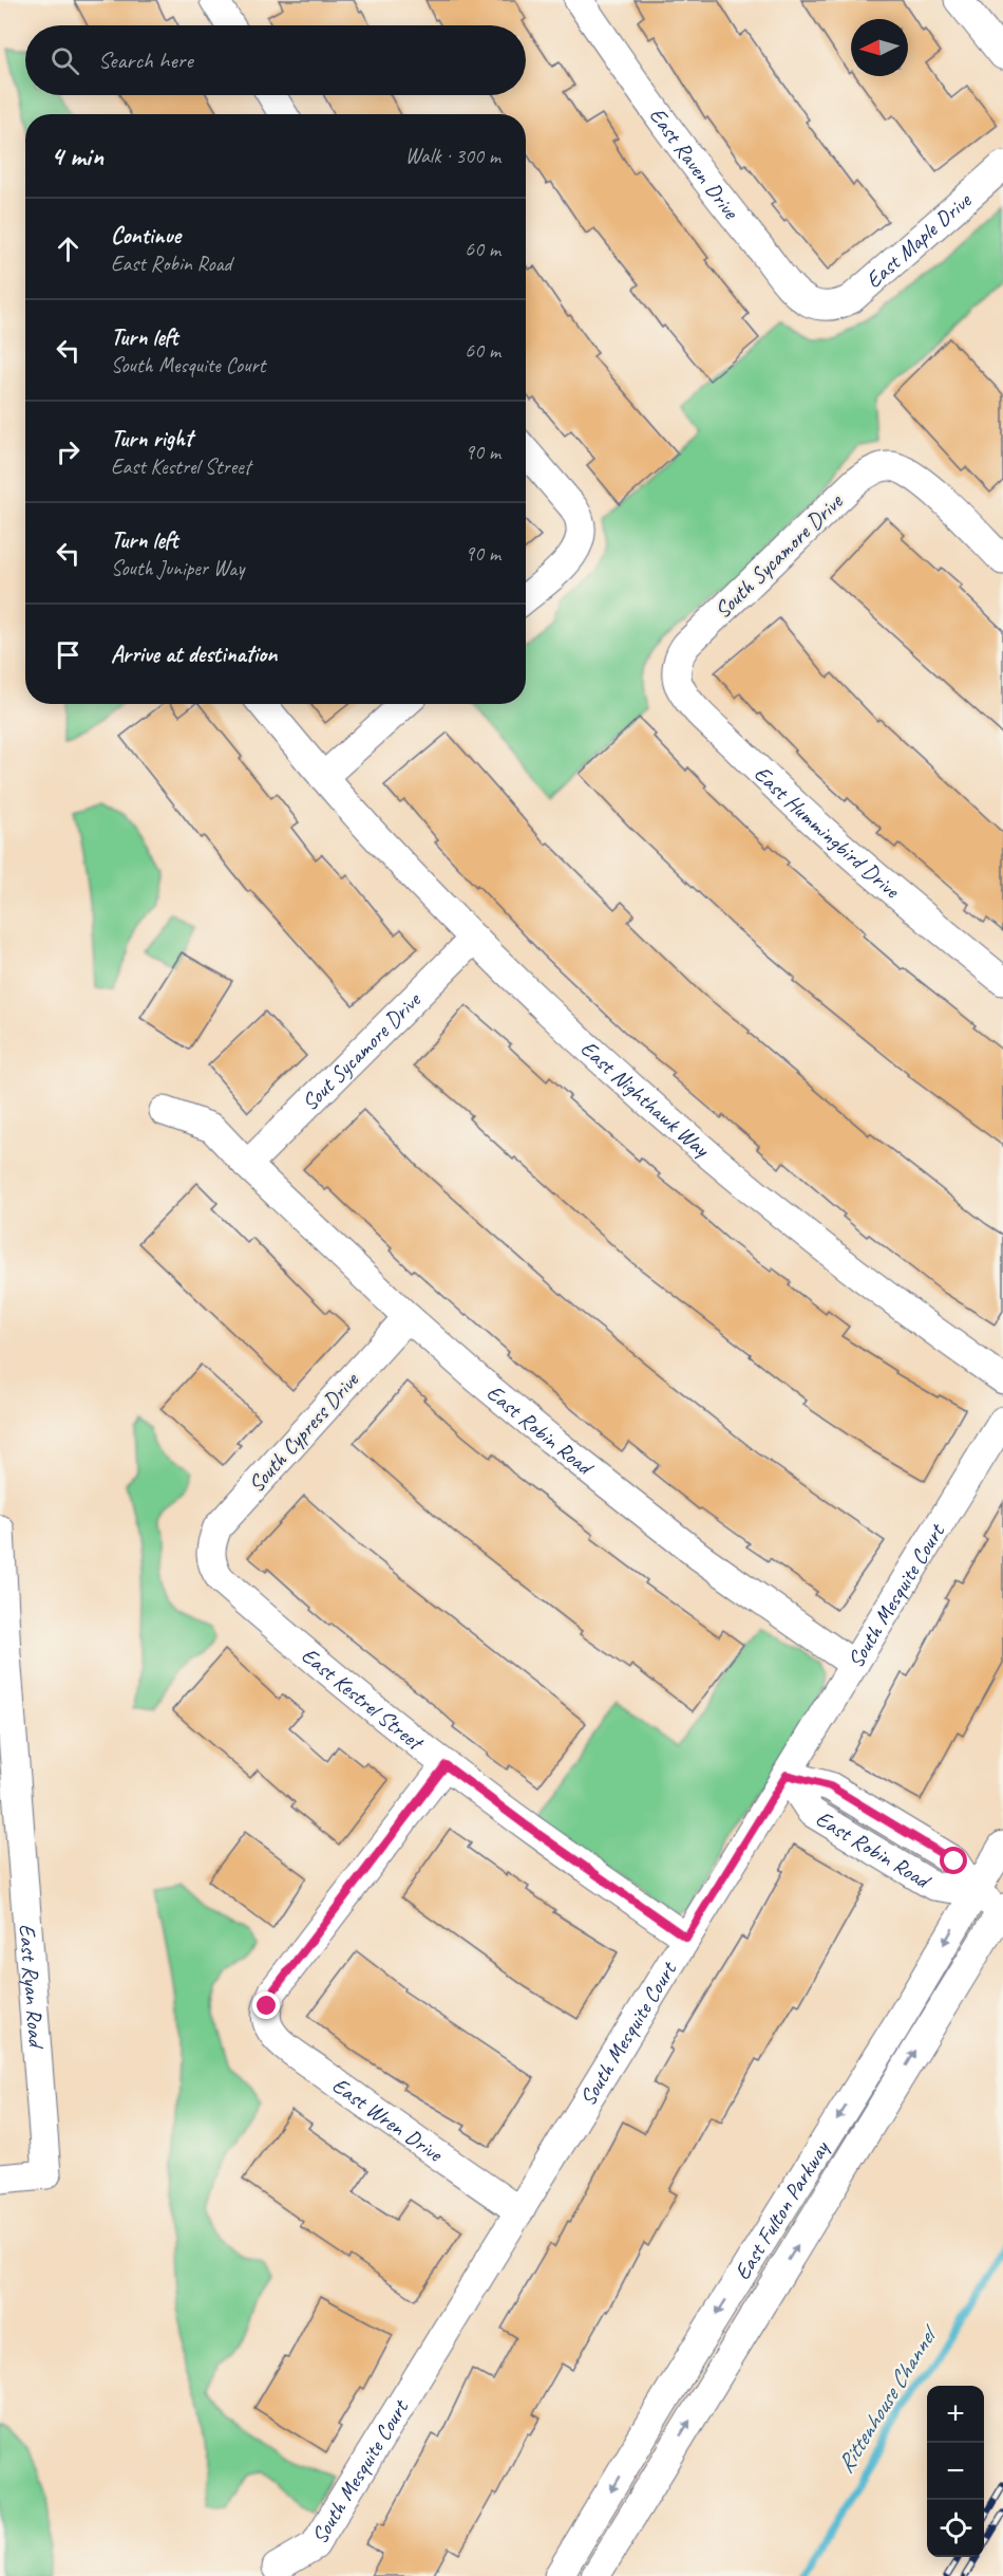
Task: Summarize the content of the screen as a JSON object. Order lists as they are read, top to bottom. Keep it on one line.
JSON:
{"streets":{"street":["East Raven Drive","East Maple Drive","South Sycamore Drive","East Hummingbird Drive","Sout Sycamore Drive","East Nighthawk Way","East Robin Road","South Cypress Drive","South Mesquite Court","East Kestrel Street","East Ryan Road","East Wren Drive","East Fulton Parkway"]},"crossings":[["East Raven Drive","East Maple Drive"],["South Sycamore Drive","East Hummingbird Drive"],["Sout Sycamore Drive","East Nighthawk Way"],["Sout Sycamore Drive","East Robin Road"],["East Robin Road","South Cypress Drive"],["East Robin Road","South Mesquite Court"],["East Robin Road","East Fulton Parkway"],["South Cypress Drive","East Kestrel Street"],["South Mesquite Court","East Kestrel Street"],["South Mesquite Court","East Wren Drive"],["East Kestrel Street","East Wren Drive"]],"water":["Rittenhouse Channel"],"north":"left","page":{"search":"Search here","heading":["4 min","Walk · 300 m"],"list":[["Continue","East Robin Road","60 m"],["Turn left","South Mesquite Court","60 m"],["Turn right","East Kestrel Street","90 m"],["Turn left","South Juniper Way","90 m"],"Arrive at destination"],"map_buttons":["+","−"]}}
